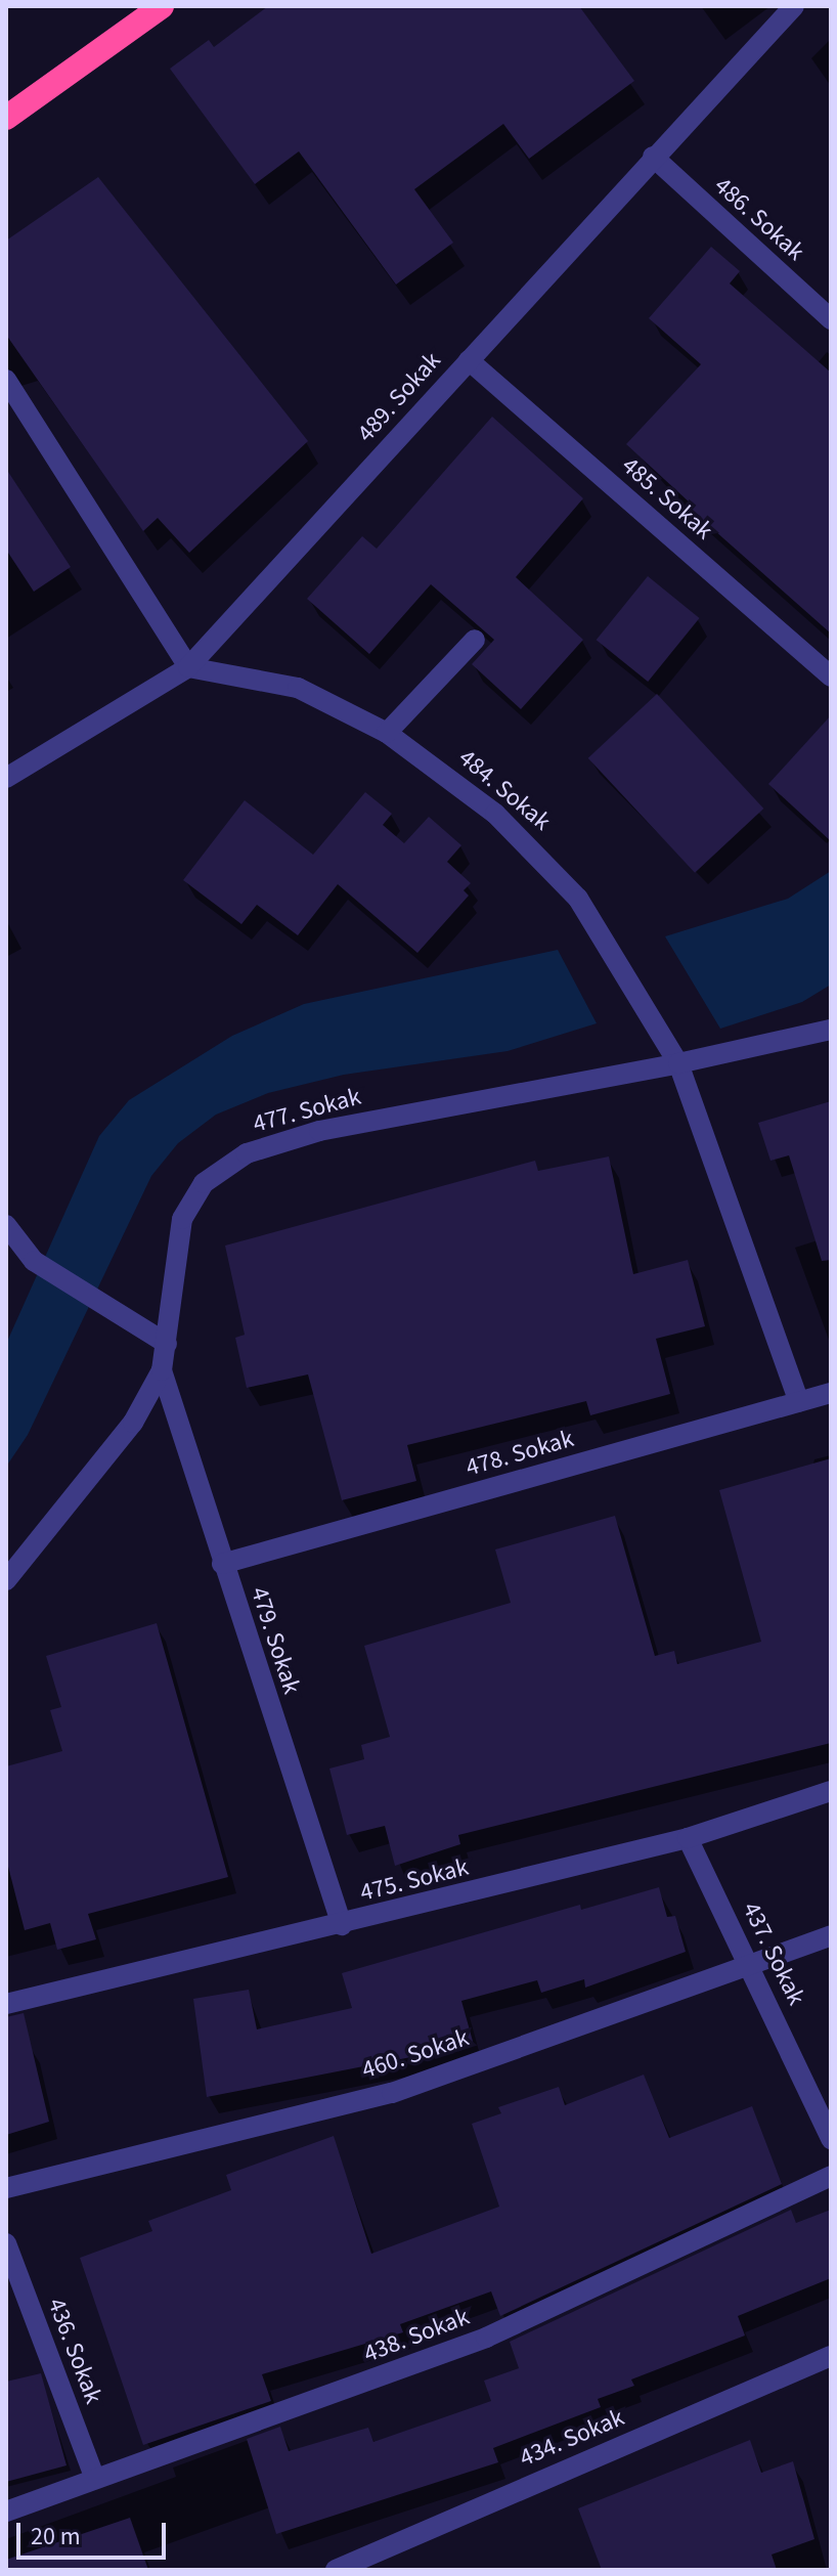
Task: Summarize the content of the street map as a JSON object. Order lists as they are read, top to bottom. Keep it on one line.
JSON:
{"streets":{"street":["486. Sokak","489. Sokak","485. Sokak","484. Sokak","477. Sokak","478. Sokak","479. Sokak","475. Sokak","437. Sokak","460. Sokak","438. Sokak","436. Sokak","434. Sokak"]},"crossings":[["486. Sokak","489. Sokak"],["489. Sokak","485. Sokak"],["489. Sokak","484. Sokak"],["484. Sokak","477. Sokak"],["484. Sokak","478. Sokak"],["477. Sokak","479. Sokak"],["478. Sokak","479. Sokak"],["479. Sokak","475. Sokak"],["475. Sokak","437. Sokak"],["437. Sokak","460. Sokak"],["438. Sokak","436. Sokak"]],"scale_bar":"20 m"}
